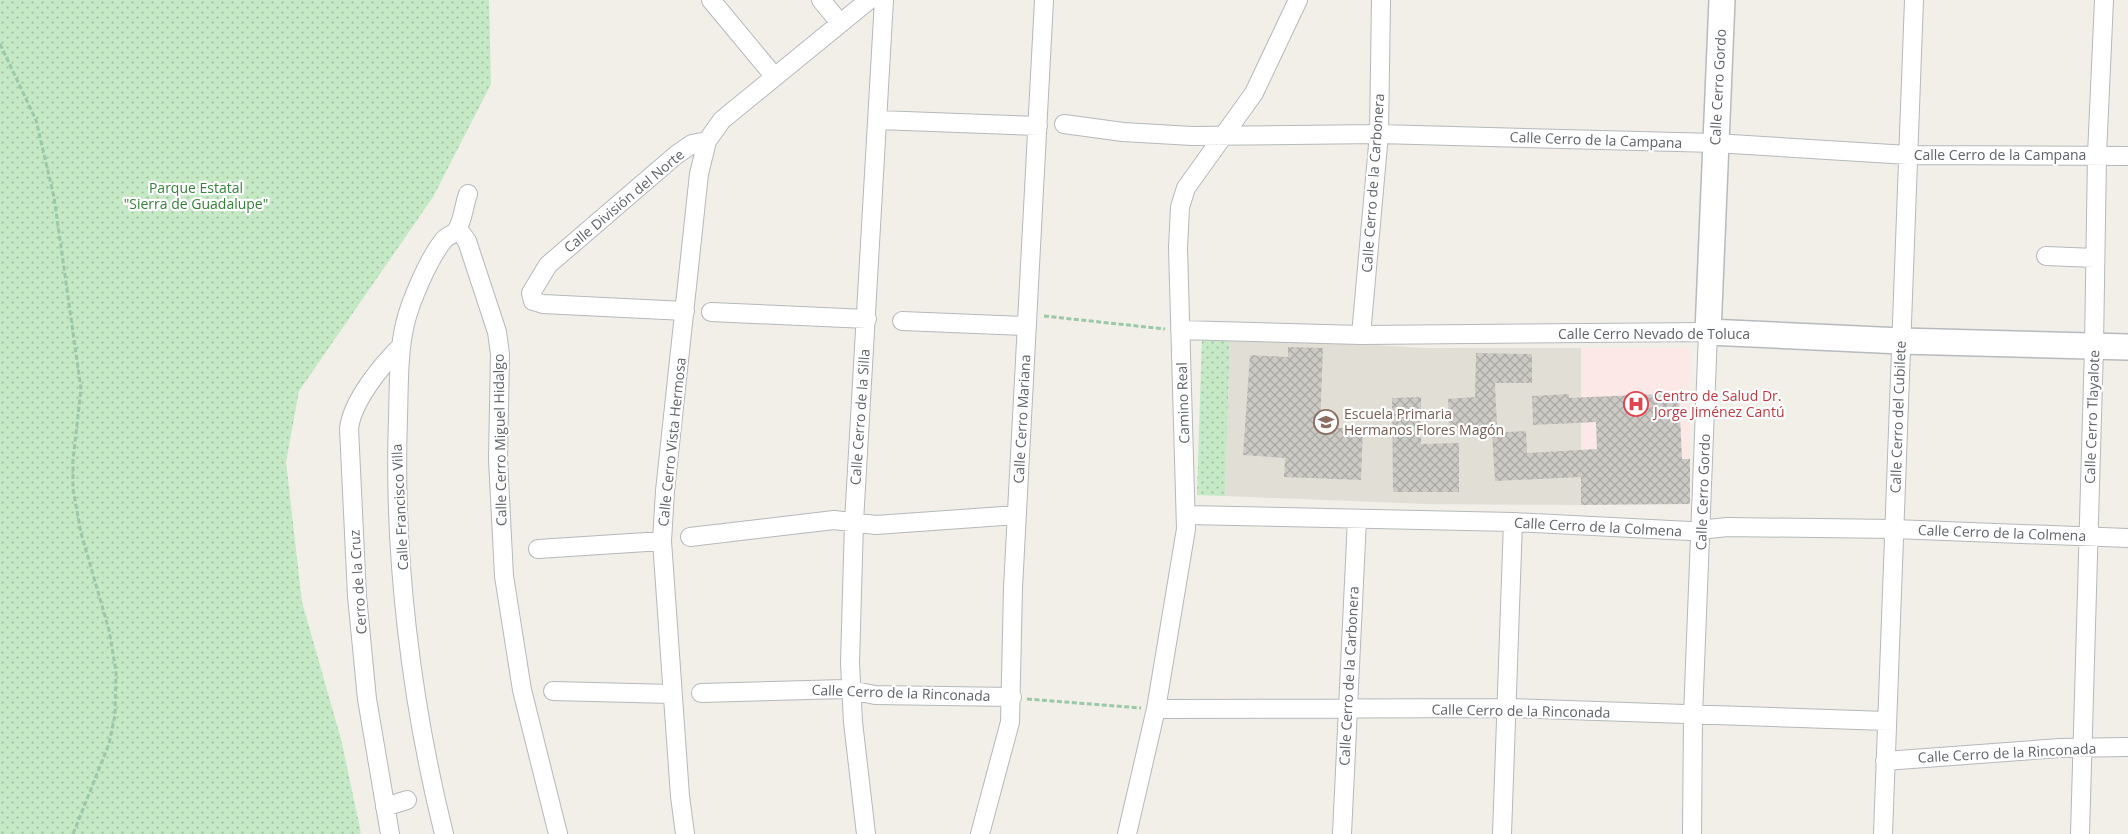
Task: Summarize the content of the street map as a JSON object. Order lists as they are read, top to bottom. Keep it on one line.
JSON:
{"streets":{"street":["Calle Cerro Gordo","Calle Cerro de la Campana","Calle Cerro de la Carbonera","Calle División del Norte","Calle Cerro Nevado de Toluca","Camino Real","Calle Cerro de la Silla","Calle Cerro del Cubilete","Calle Cerro Tlayalote","Calle Cerro Mariana","Calle Cerro Miguel Hidalgo","Calle Cerro Vista Hermosa","Calle Francisco Villa","Calle Cerro de la Colmena","Cerro de la Cruz","Calle Cerro de la Rinconada"]},"crossings":[["Calle Cerro Gordo","Calle Cerro de la Campana"],["Calle Cerro Gordo","Calle Cerro Nevado de Toluca"],["Calle Cerro Gordo","Calle Cerro de la Colmena"],["Calle Cerro Gordo","Calle Cerro de la Rinconada"],["Calle Cerro de la Campana","Calle Cerro de la Carbonera"],["Calle Cerro de la Campana","Camino Real"],["Calle Cerro de la Campana","Calle Cerro del Cubilete"],["Calle Cerro de la Campana","Calle Cerro Tlayalote"],["Calle Cerro de la Carbonera","Calle Cerro Nevado de Toluca"],["Calle Cerro de la Carbonera","Calle Cerro de la Colmena"],["Calle Cerro de la Carbonera","Calle Cerro de la Rinconada"],["Calle División del Norte","Calle Cerro Vista Hermosa"],["Calle Cerro Nevado de Toluca","Camino Real"],["Calle Cerro Nevado de Toluca","Calle Cerro del Cubilete"],["Calle Cerro Nevado de Toluca","Calle Cerro Tlayalote"],["Camino Real","Calle Cerro de la Colmena"],["Camino Real","Calle Cerro de la Rinconada"],["Calle Cerro de la Silla","Calle Cerro de la Rinconada"],["Calle Cerro del Cubilete","Calle Cerro de la Colmena"],["Calle Cerro del Cubilete","Calle Cerro de la Rinconada"],["Calle Cerro Tlayalote","Calle Cerro de la Colmena"],["Calle Cerro Tlayalote","Calle Cerro de la Rinconada"],["Calle Cerro Mariana","Calle Cerro de la Rinconada"],["Calle Cerro Miguel Hidalgo","Calle Francisco Villa"],["Calle Francisco Villa","Cerro de la Cruz"]],"parks":["Parque Estatal \"Sierra de Guadalupe\""],"places":{"hospital":["Centro de Salud Dr. Jorge Jiménez Cantú"],"school or university":["Escuela Primaria Hermanos Flores Magón"]}}
